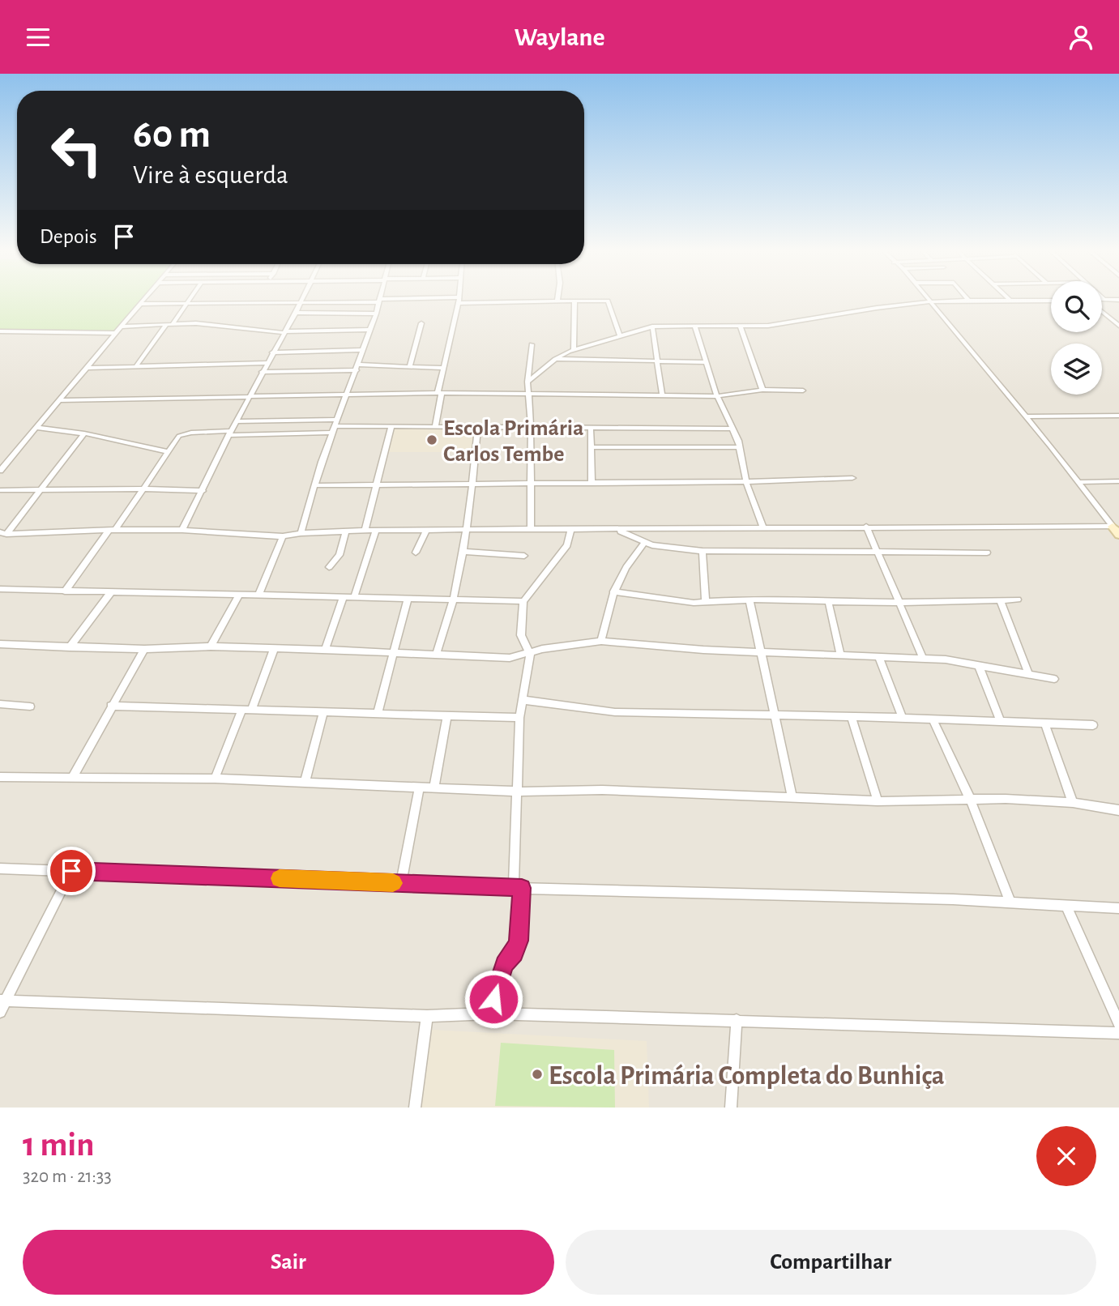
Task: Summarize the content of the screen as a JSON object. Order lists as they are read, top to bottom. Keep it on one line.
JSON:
{"places":["Escola Primária Carlos Tembe","Escola Primária Completa do Bunhiça"],"page":{"header":"Waylane","turn":["60 m","Vire à esquerda"],"then":"Depois","heading":["1 min","320 m · 21:33"],"buttons":["Sair","Compartilhar"]}}
